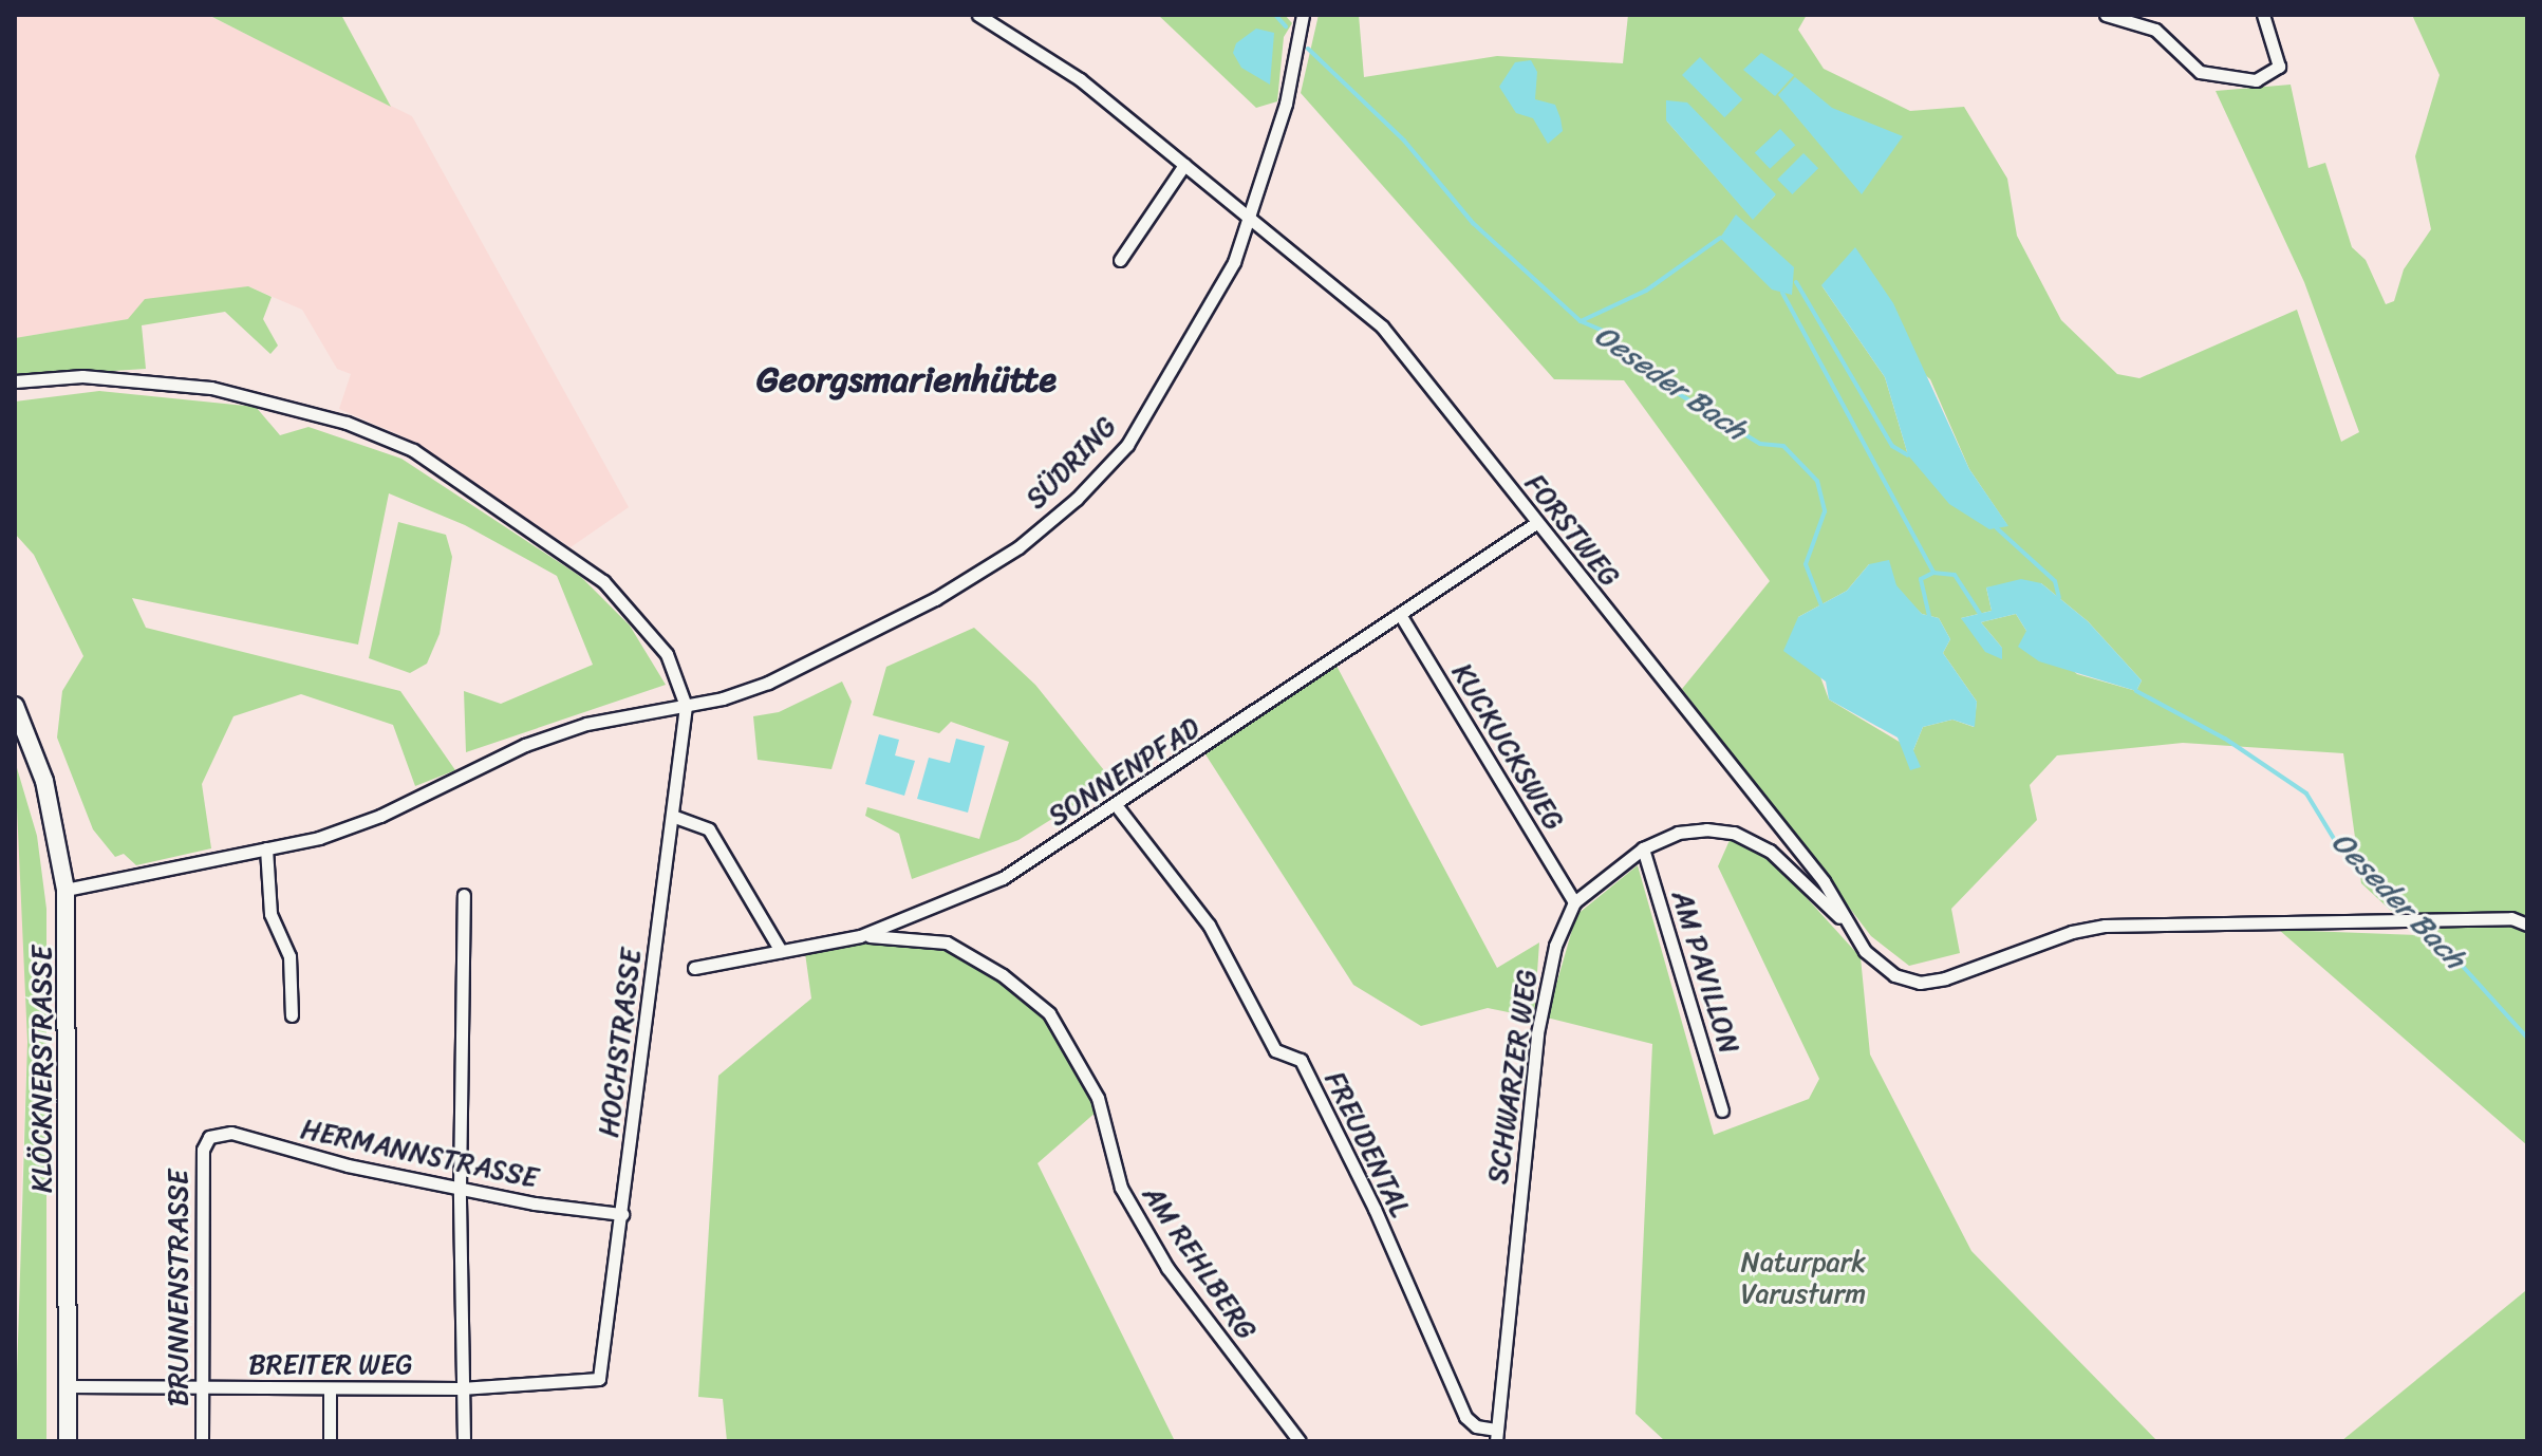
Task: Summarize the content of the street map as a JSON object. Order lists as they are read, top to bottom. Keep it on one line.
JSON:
{"streets":{"main road":["KLÖCKNERSTRASSE"],"street":["SÜDRING","FORSTWEG","KUCKUCKSWEG","SONNENPFAD","AM PAVILLON","HOCHSTRASSE","SCHWARZER WEG","FREUDENTAL","HERMANNSTRASSE","AM REHLBERG","BRUNNENSTRASSE","BREITER WEG"]},"crossings":[["SÜDRING","FORSTWEG"],["SÜDRING","HOCHSTRASSE"],["SÜDRING","KLÖCKNERSTRASSE"],["FORSTWEG","SONNENPFAD"],["FORSTWEG","SCHWARZER WEG"],["KUCKUCKSWEG","SONNENPFAD"],["KUCKUCKSWEG","SCHWARZER WEG"],["SONNENPFAD","FREUDENTAL"],["SONNENPFAD","AM REHLBERG"],["AM PAVILLON","SCHWARZER WEG"],["HOCHSTRASSE","HERMANNSTRASSE"],["HOCHSTRASSE","BREITER WEG"],["KLÖCKNERSTRASSE","BREITER WEG"],["SCHWARZER WEG","FREUDENTAL"],["HERMANNSTRASSE","BRUNNENSTRASSE"],["BRUNNENSTRASSE","BREITER WEG"]],"districts":["Georgsmarienhütte"],"water":["Oeseder Bach"],"parks":["Naturpark Varusturm"]}
